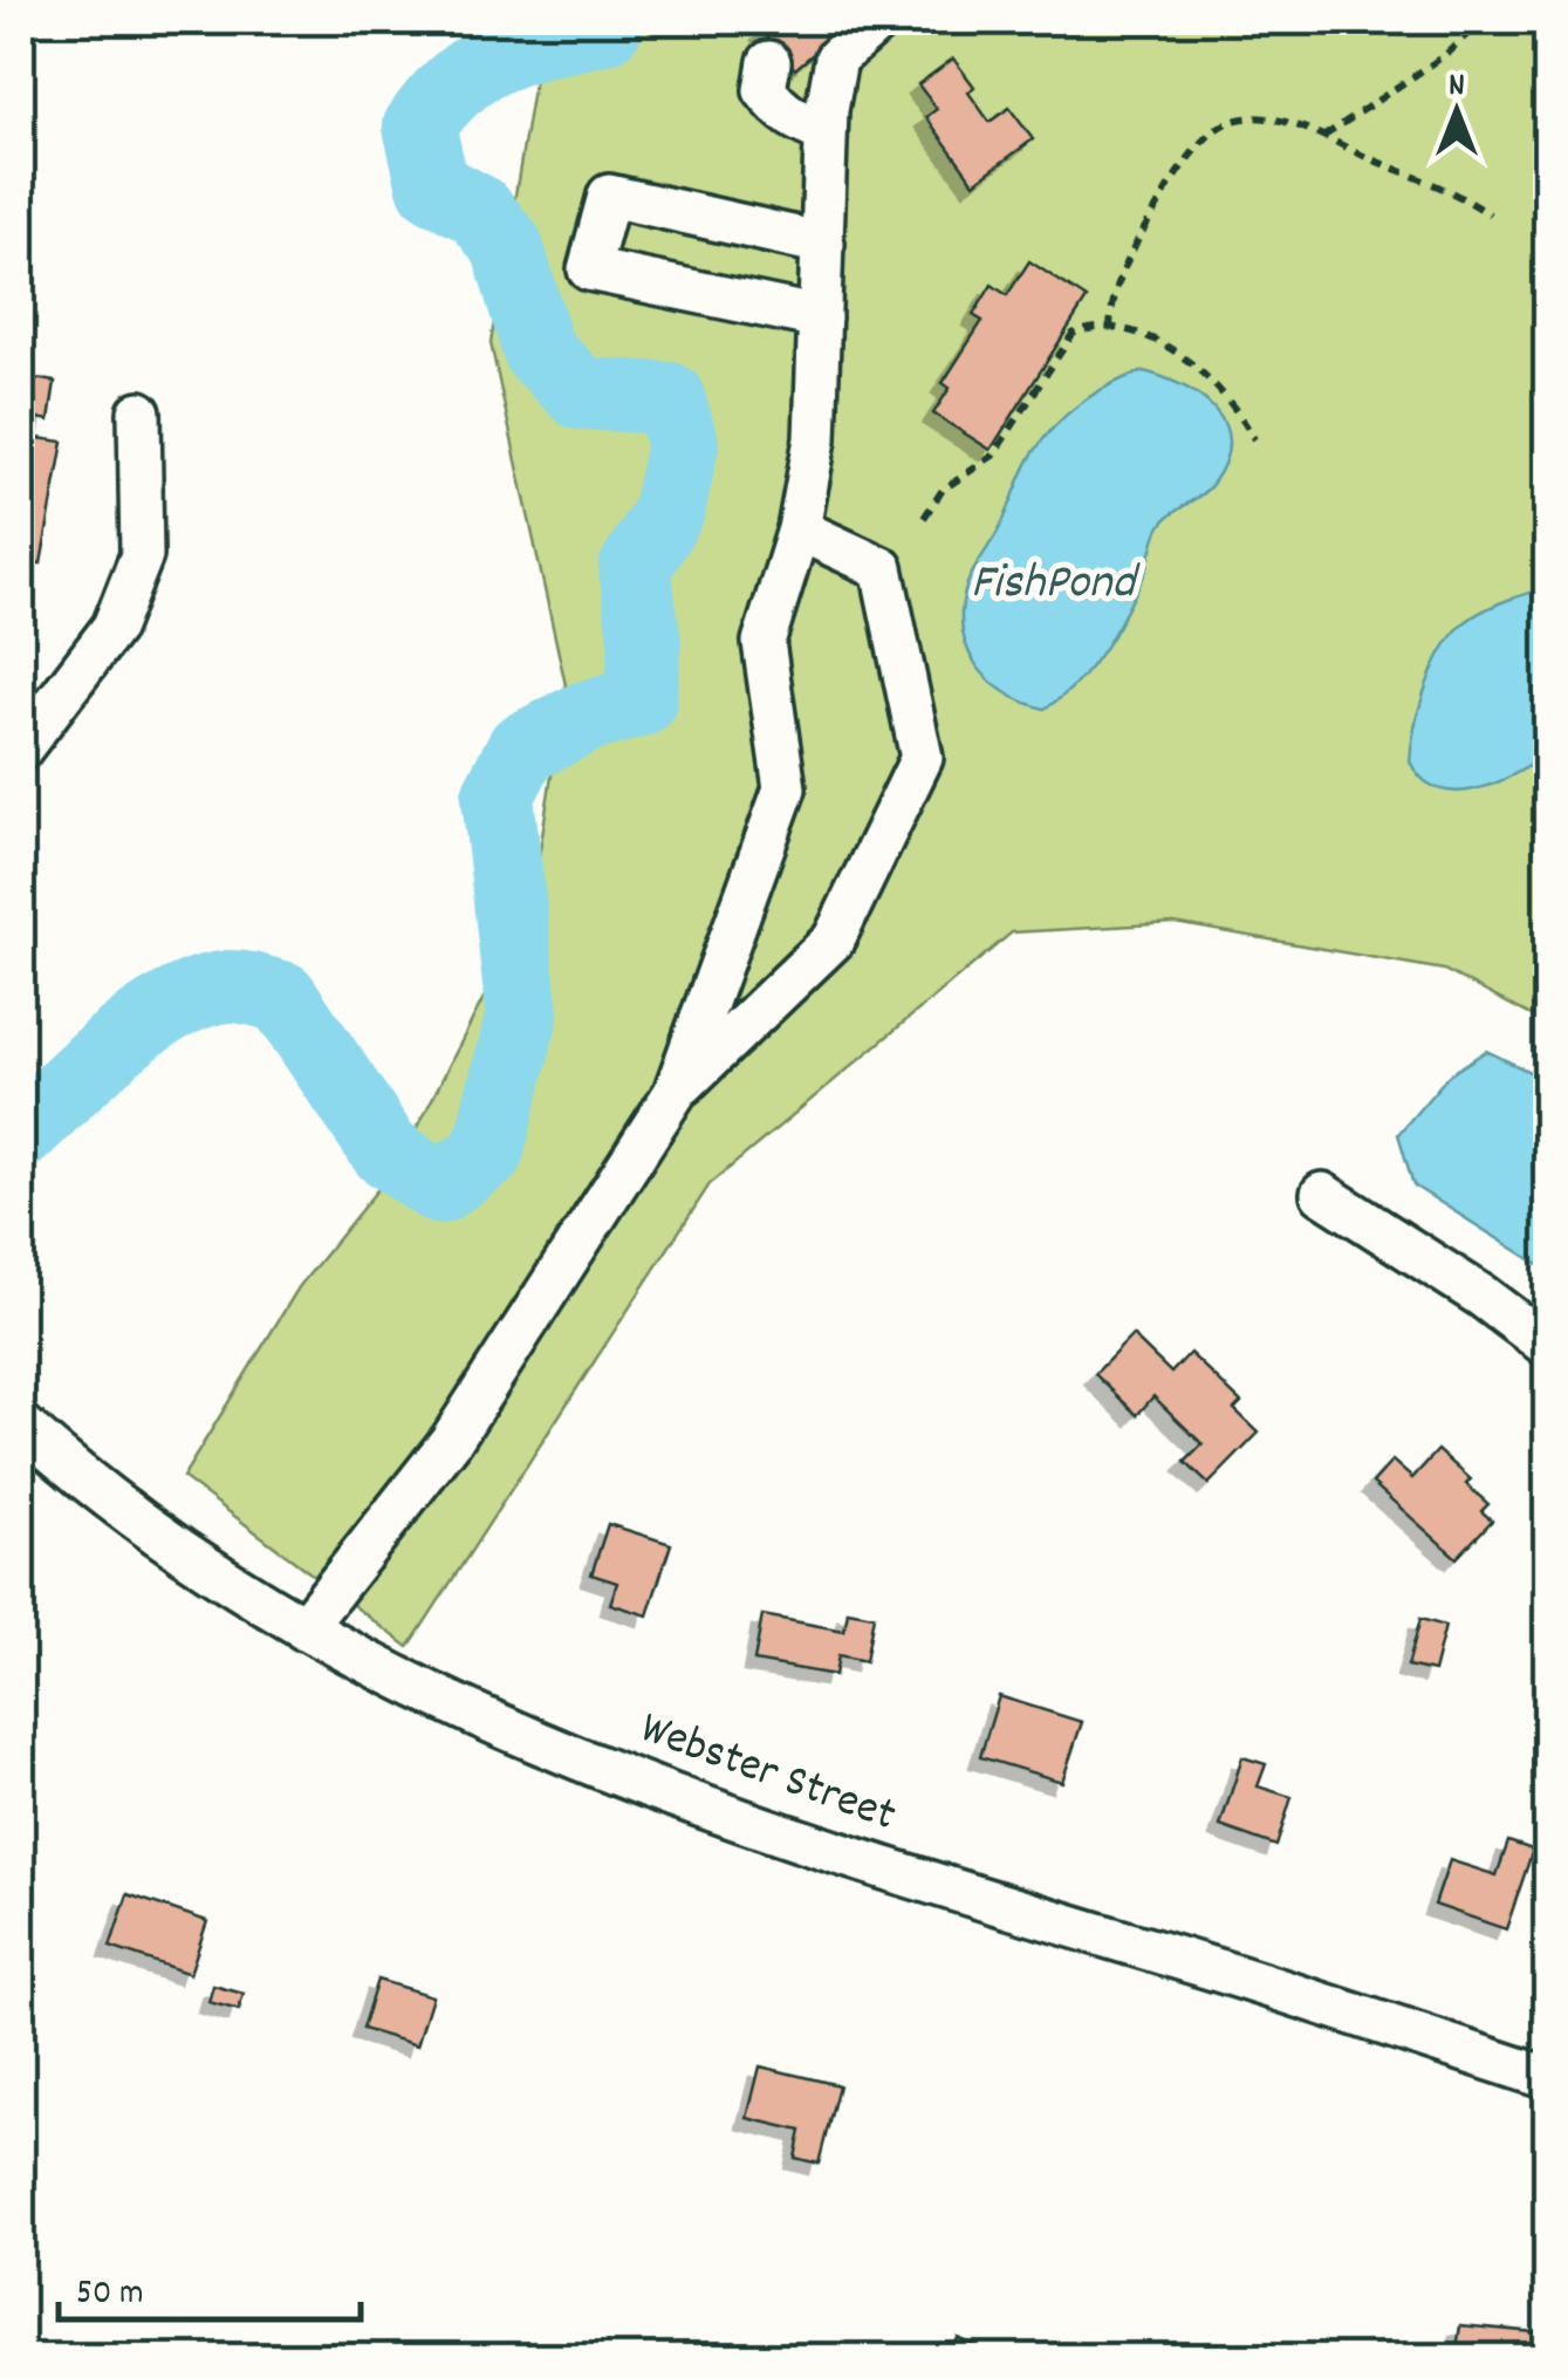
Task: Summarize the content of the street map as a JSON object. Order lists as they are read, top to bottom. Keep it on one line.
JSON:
{"streets":{"street":["Webster Street"]},"water":["FishPond"],"scale_bar":"50 m","north":"top"}
